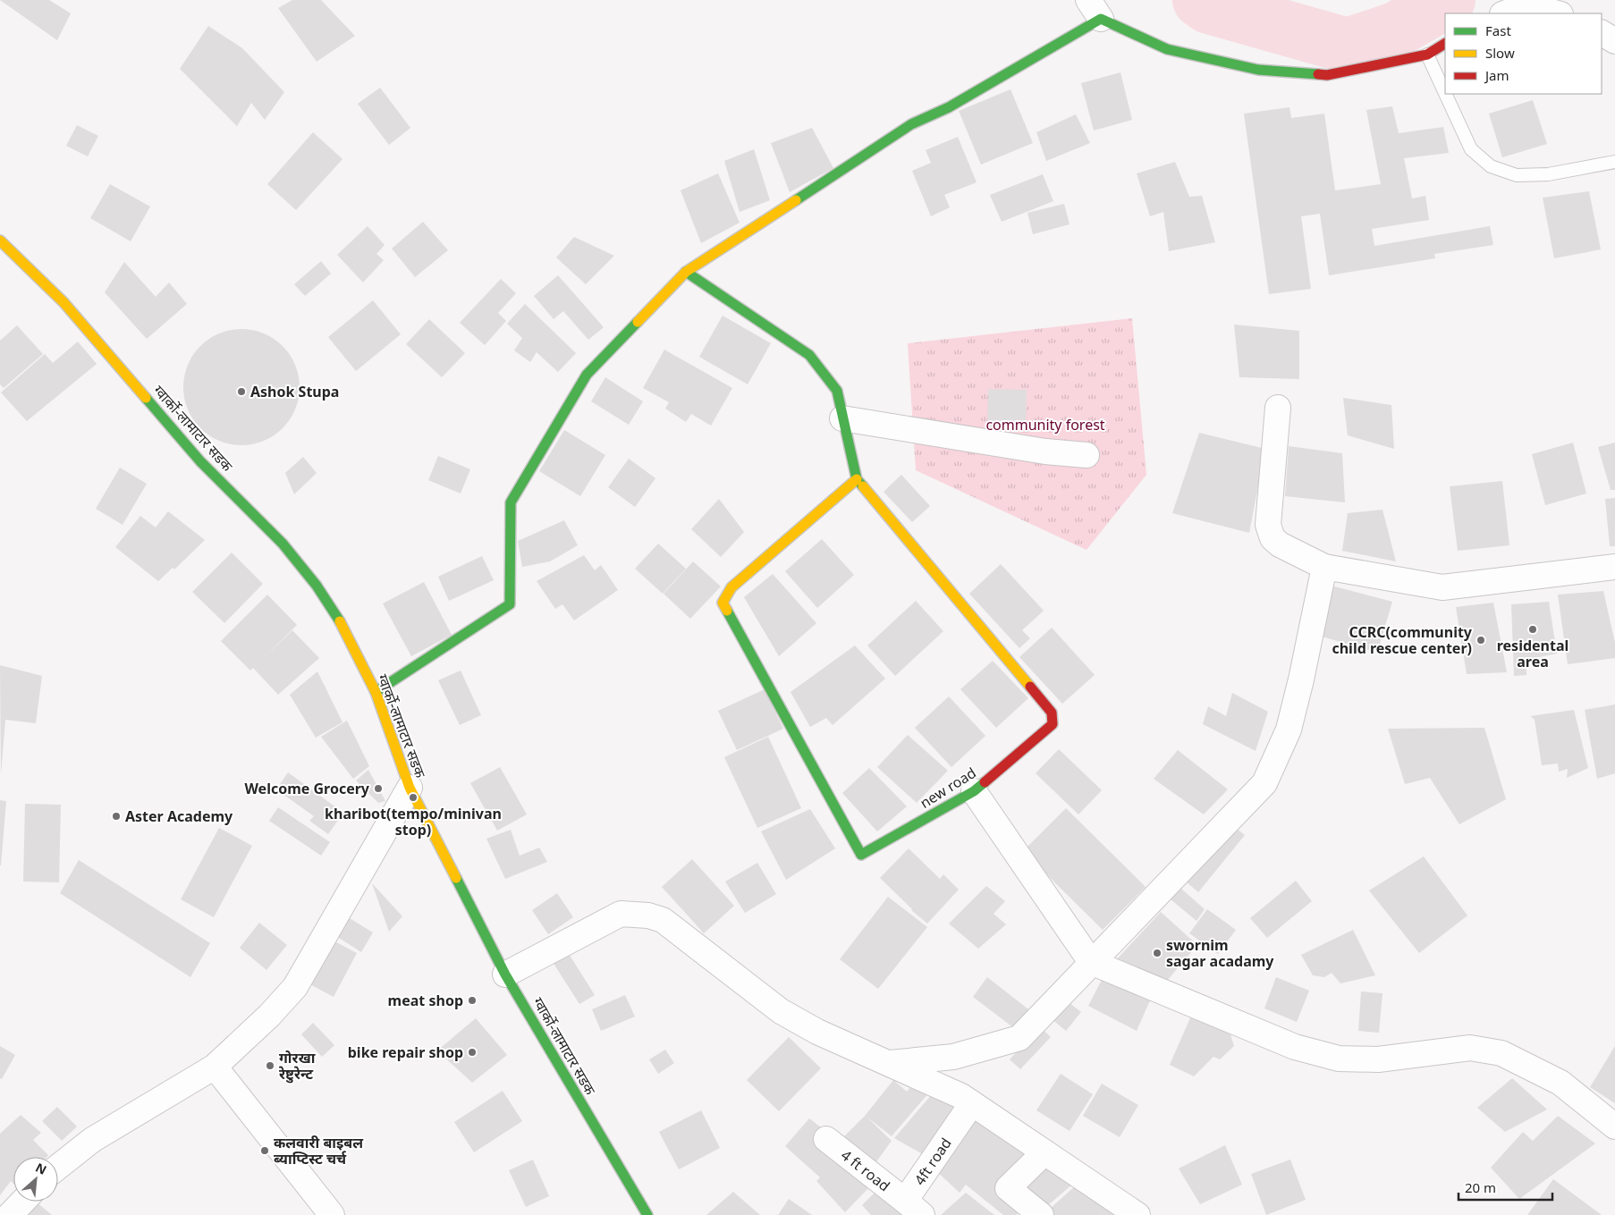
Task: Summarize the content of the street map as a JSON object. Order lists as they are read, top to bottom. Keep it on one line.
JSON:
{"streets":{"street":["ग्वार्को-लामाटार सडक","new road","4ft road","4 ft road"]},"crossings":[["4ft road","4 ft road"]],"parks":["community forest"],"places":["Ashok Stupa","residental area","CCRC(community child rescue center)","Welcome Grocery","kharibot(tempo/minivan stop)","Aster Academy","swornim sagar acadamy","meat shop","bike repair shop","गोरखा रेष्टुरेन्ट","कलवारी बाइबल ब्याप्टिस्ट चर्च"],"legend":["Fast","Slow","Jam"],"scale_bar":"20 m","north":"top right"}
